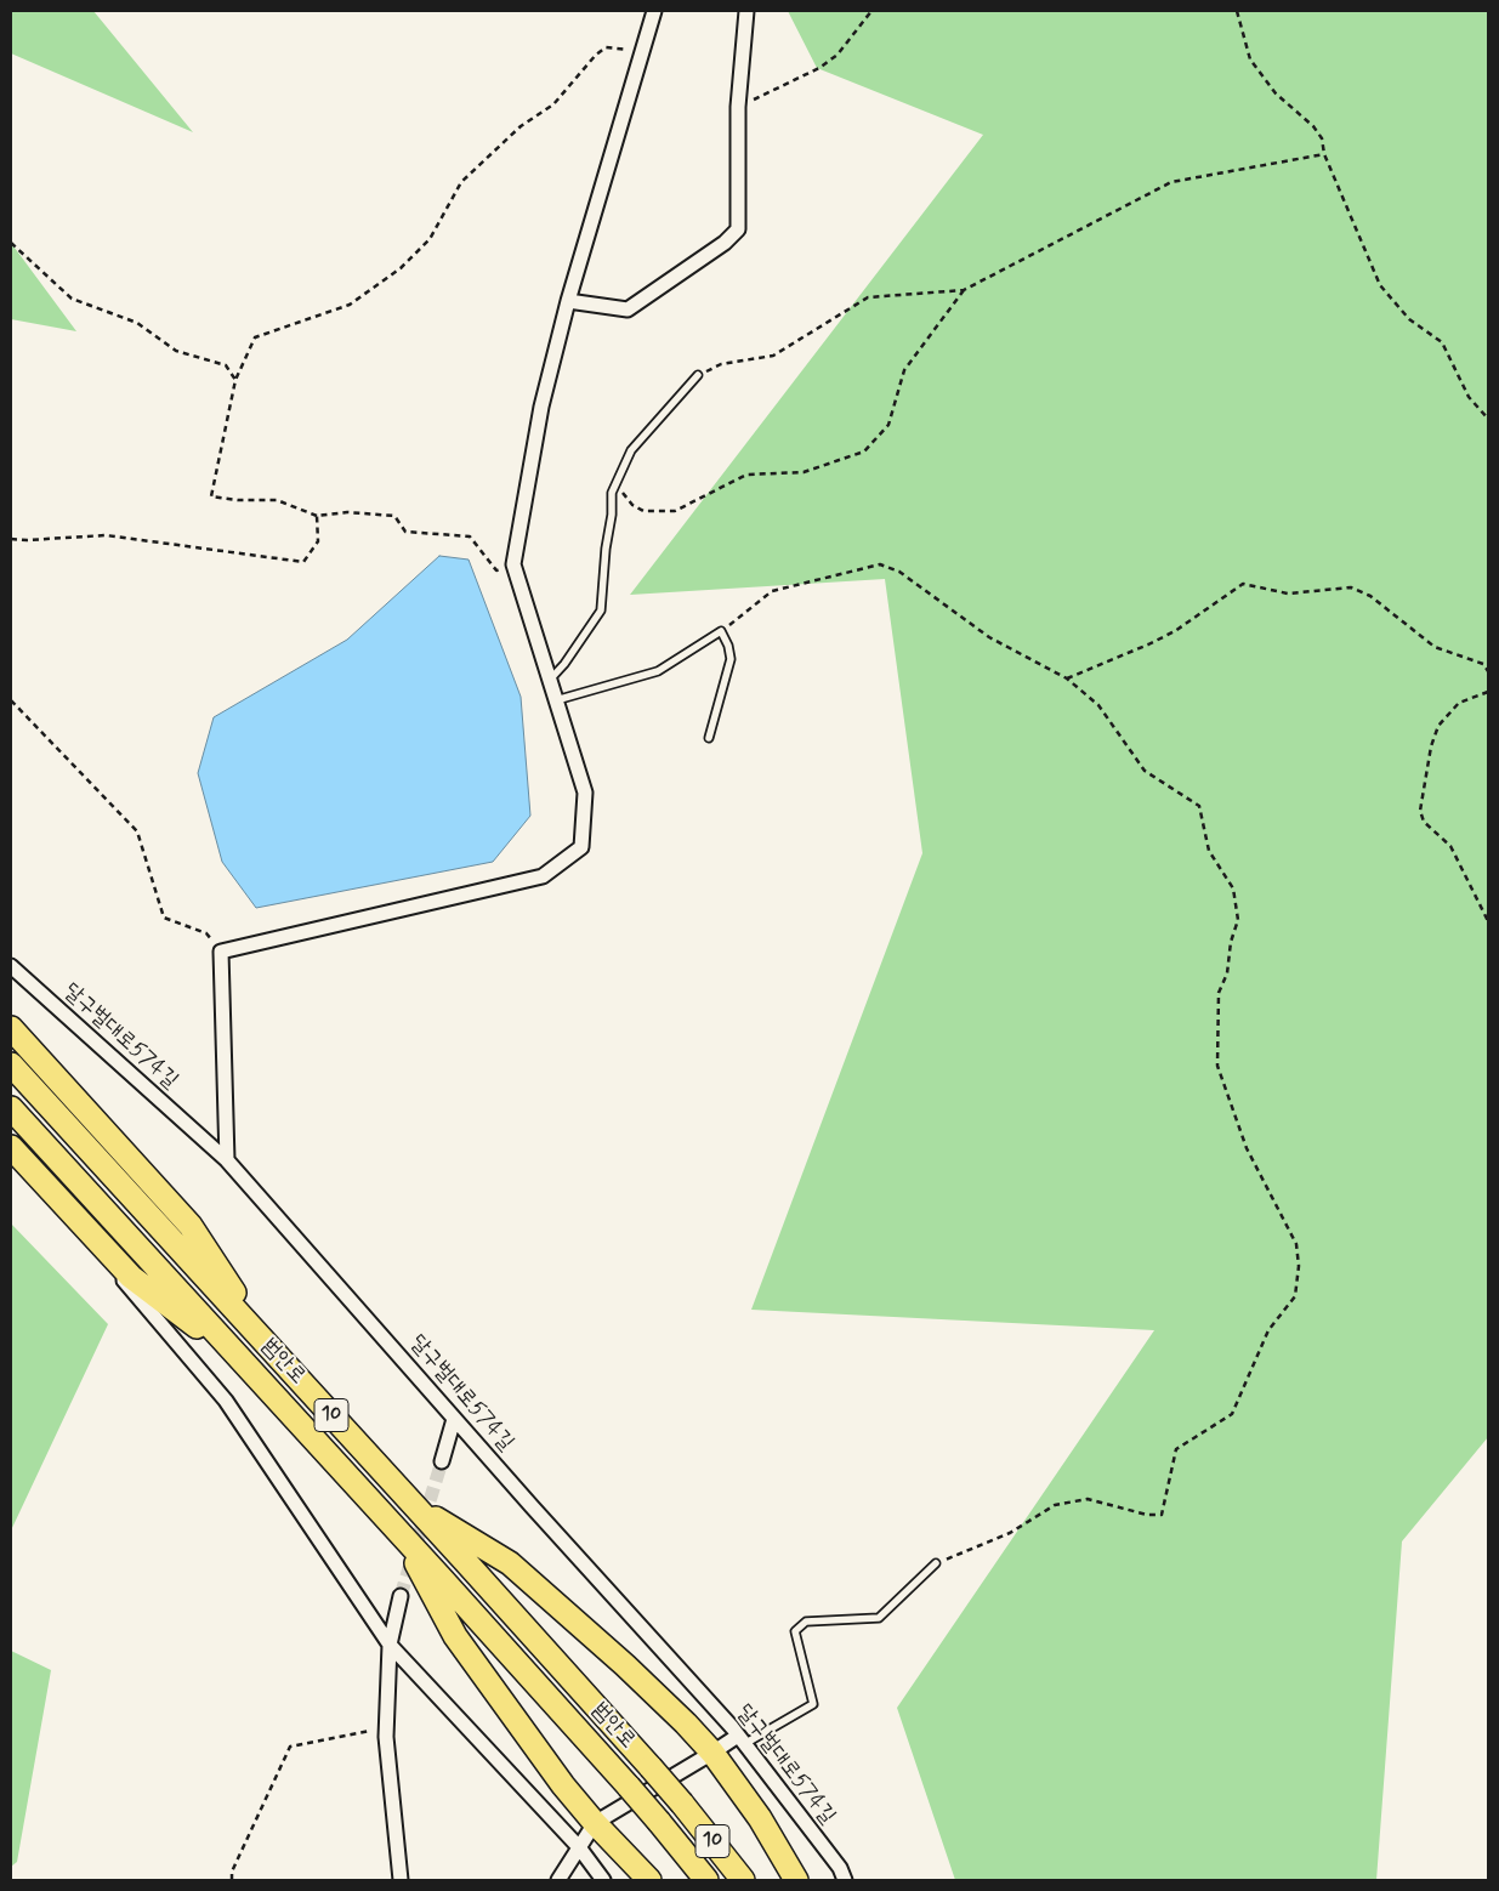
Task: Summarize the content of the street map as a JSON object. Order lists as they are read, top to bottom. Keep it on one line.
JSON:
{"streets":{"highway":["범안로","10"],"street":["달구벌대로574길"]}}
